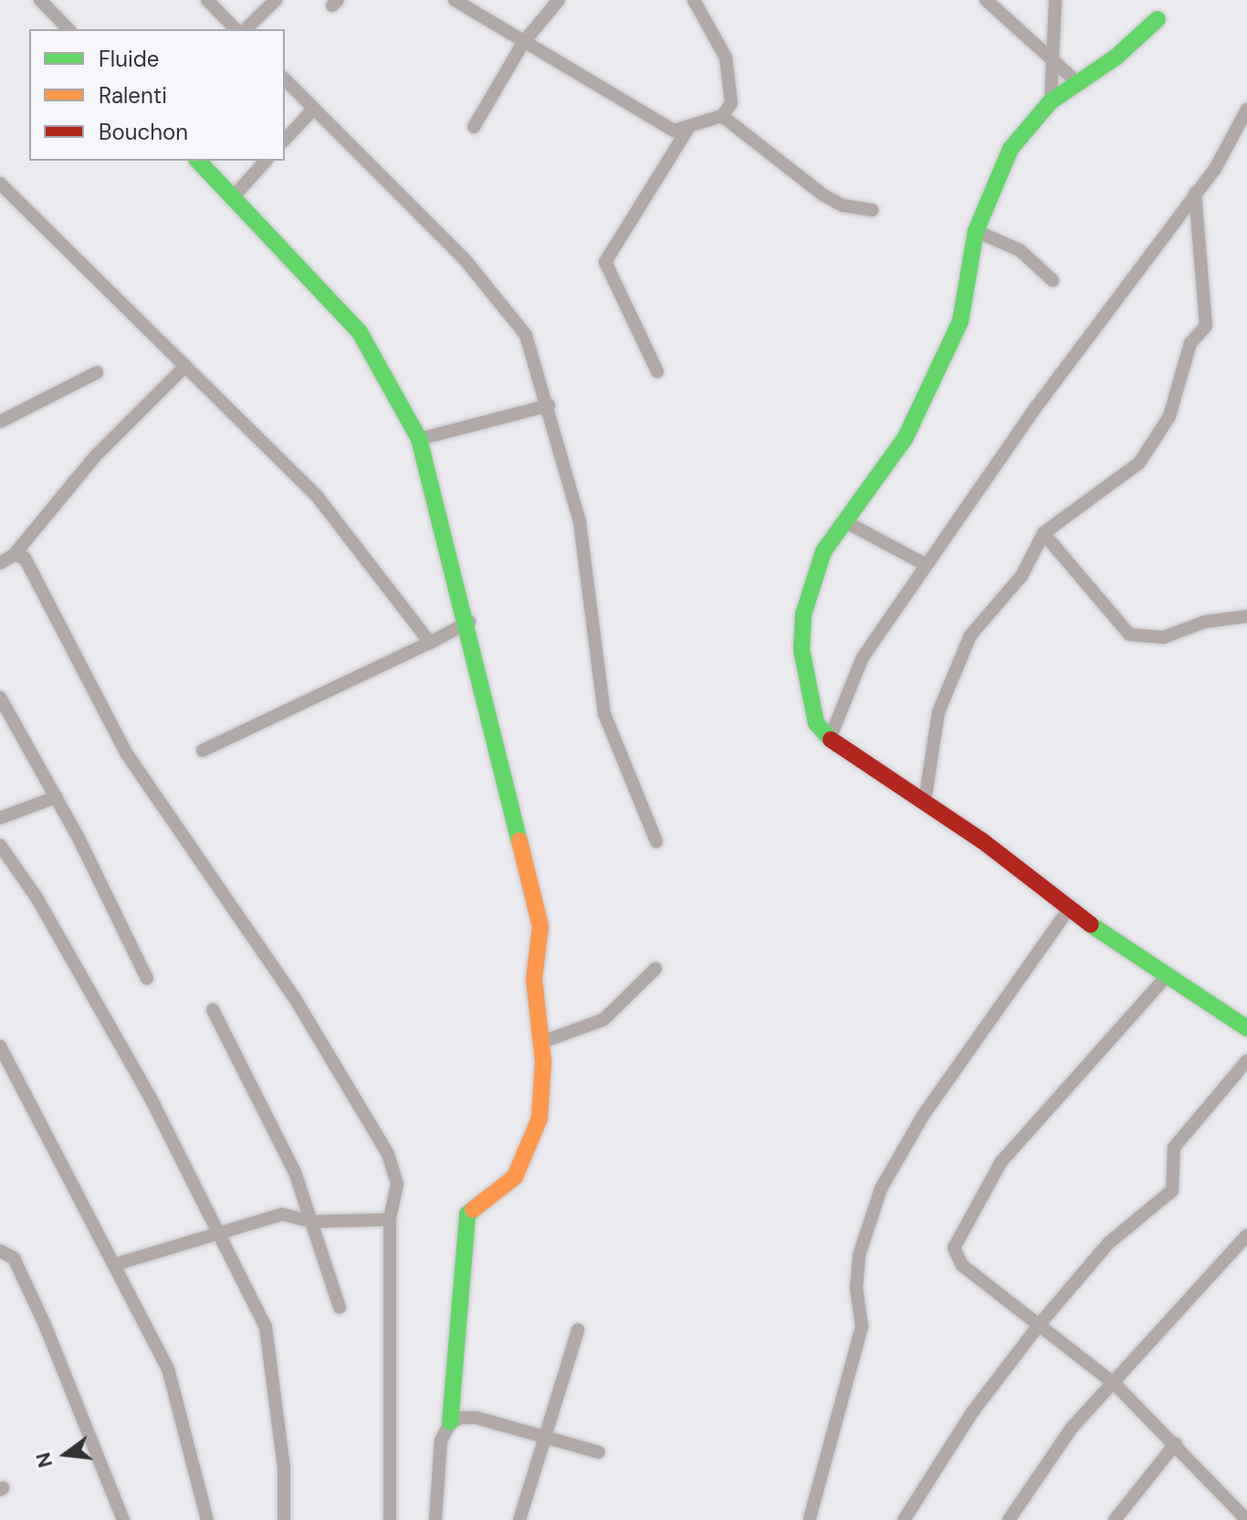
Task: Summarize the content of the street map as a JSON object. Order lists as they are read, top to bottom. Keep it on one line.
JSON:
{"legend":["Fluide","Ralenti","Bouchon"],"north":"left"}
